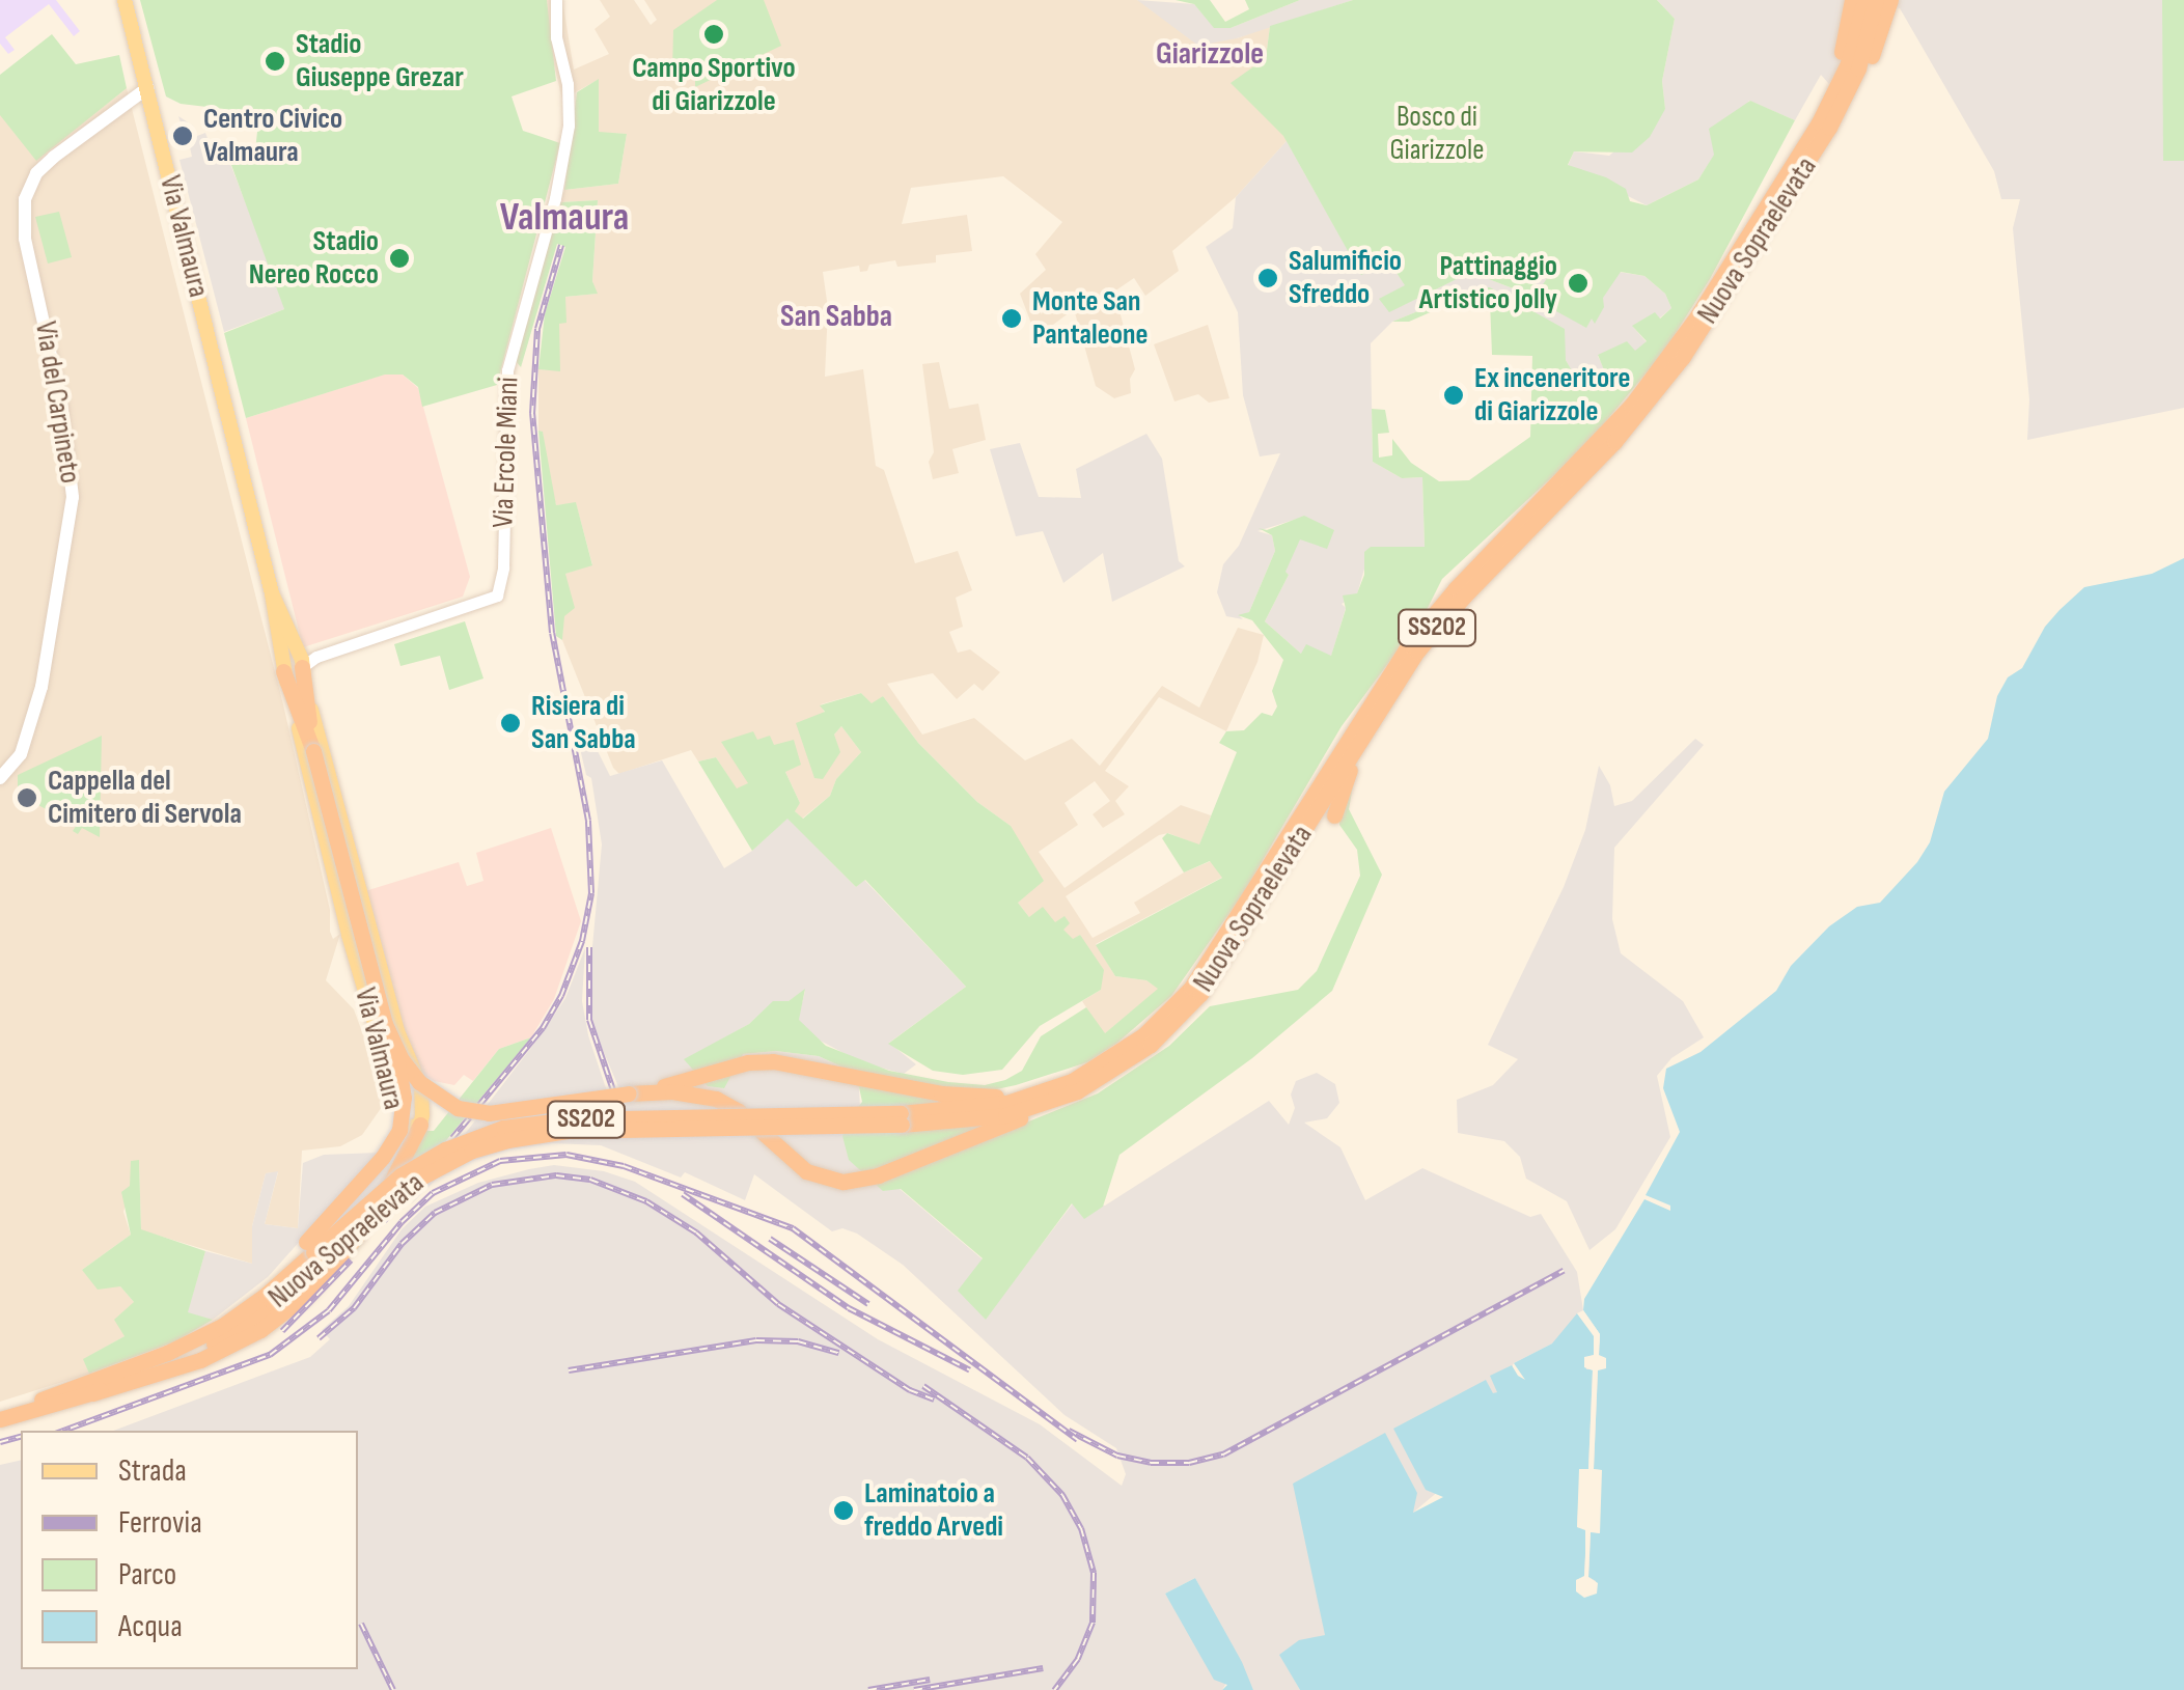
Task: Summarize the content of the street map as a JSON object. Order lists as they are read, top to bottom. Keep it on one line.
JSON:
{"streets":{"highway":["Nuova Sopraelevata","SS202"],"main road":["Via Valmaura","Via del Carpineto"],"street":["Via Ercole Miani"]},"crossings":[["Via Valmaura","Via del Carpineto"],["Via Valmaura","Via Ercole Miani"]],"districts":["Giarizzole","Valmaura","San Sabba"],"parks":["Bosco di Giarizzole"],"places":["Campo Sportivo di Giarizzole","Stadio Giuseppe Grezar","Centro Civico Valmaura","Stadio Nereo Rocco","Salumificio Sfreddo","Pattinaggio Artistico Jolly","Monte San Pantaleone","Ex inceneritore di Giarizzole","Risiera di San Sabba","Cappella del Cimitero di Servola","Laminatoio a freddo Arvedi"],"legend":["Strada","Ferrovia","Parco","Acqua"]}
